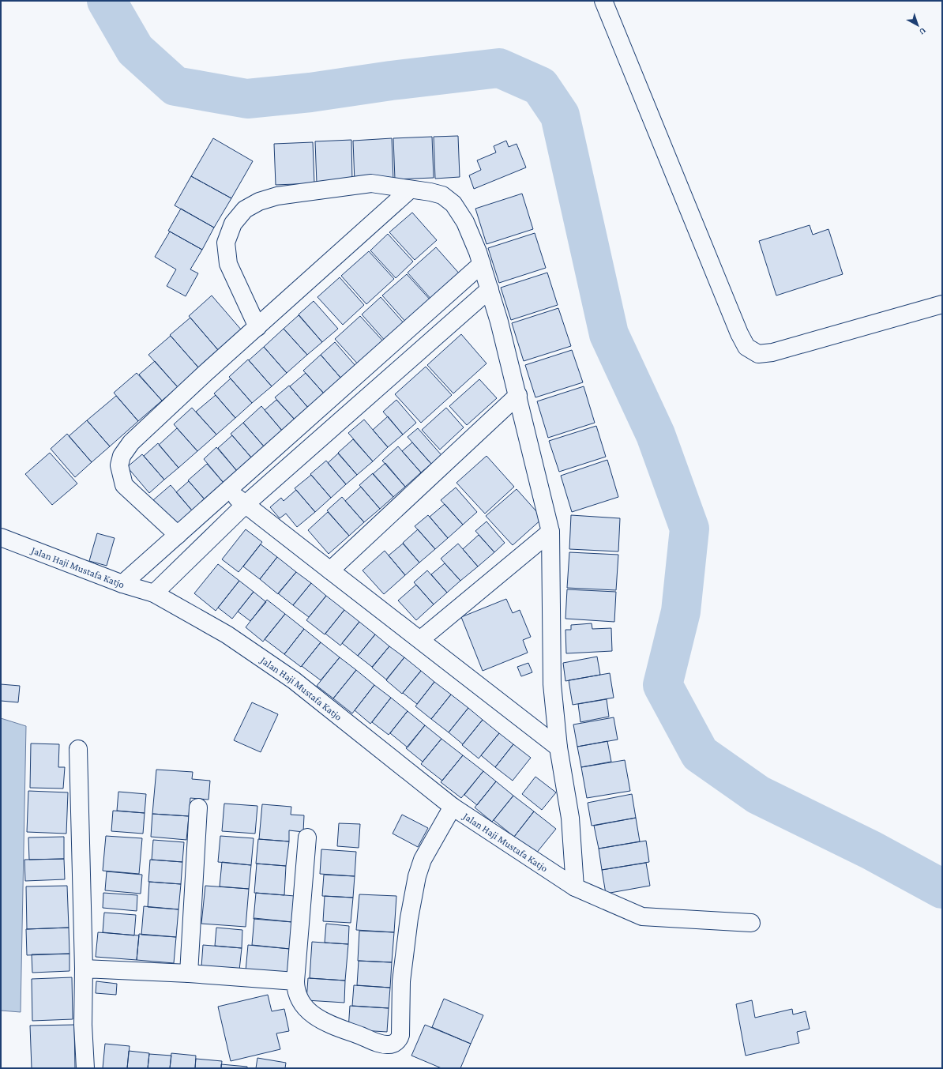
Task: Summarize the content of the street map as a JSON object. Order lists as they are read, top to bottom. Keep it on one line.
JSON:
{"streets":{"street":["Jalan Haji Mustafa Katjo"]},"north":"bottom right"}
